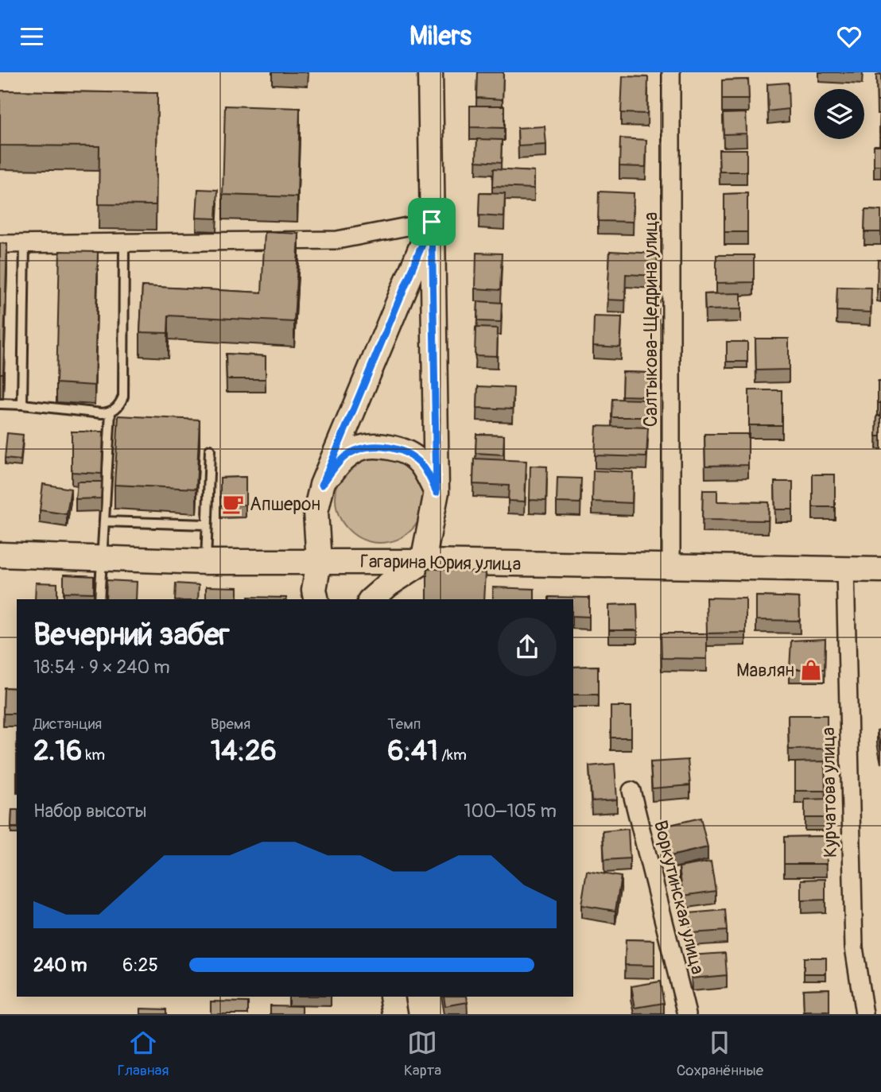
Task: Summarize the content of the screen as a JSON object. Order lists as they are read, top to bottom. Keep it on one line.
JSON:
{"streets":{"main road":["Гагарина Юрия улица"],"street":["Салтыкова-Щедрина улица","Курчатова улица","Воркутинская улица"]},"crossings":[["Салтыкова-Щедрина улица","Гагарина Юрия улица"],["Гагарина Юрия улица","Курчатова улица"]],"places":{"cafe":["Апшерон"],"shop":["Мавлян"]},"page":{"header":"Milers","heading":["Вечерний забег","18:54 · 9 × 240 m"],"stats":[["Дистанция","2.16 km"],["Время","14:26"],["Темп","6:41 /km"]],"chart":["Набор высоты","100–105 m"],"list":[{"name":"240 m","note":"6:25"}],"tabs":["Главная","Карта","Сохранённые"]}}
